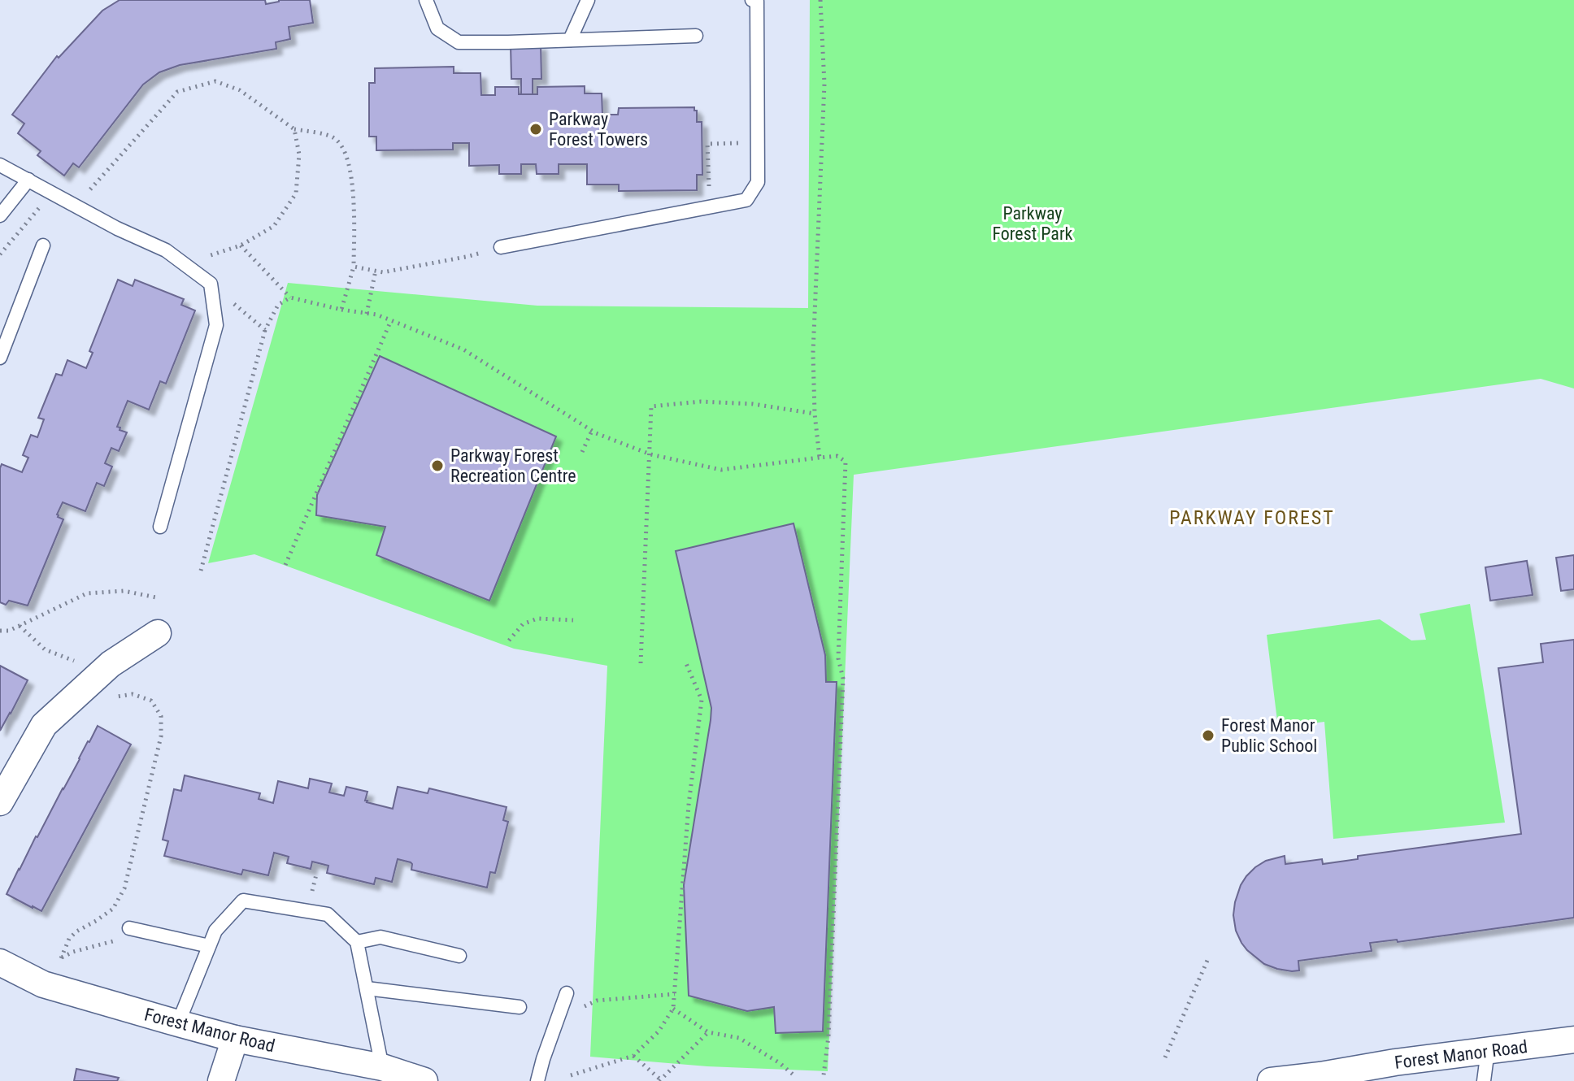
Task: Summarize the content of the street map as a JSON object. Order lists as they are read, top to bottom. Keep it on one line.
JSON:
{"streets":{"street":["Forest Manor Road"]},"districts":["PARKWAY FOREST"],"parks":["Parkway Forest Park"],"places":["Parkway Forest Towers","Parkway Forest Recreation Centre","Forest Manor Public School"]}
